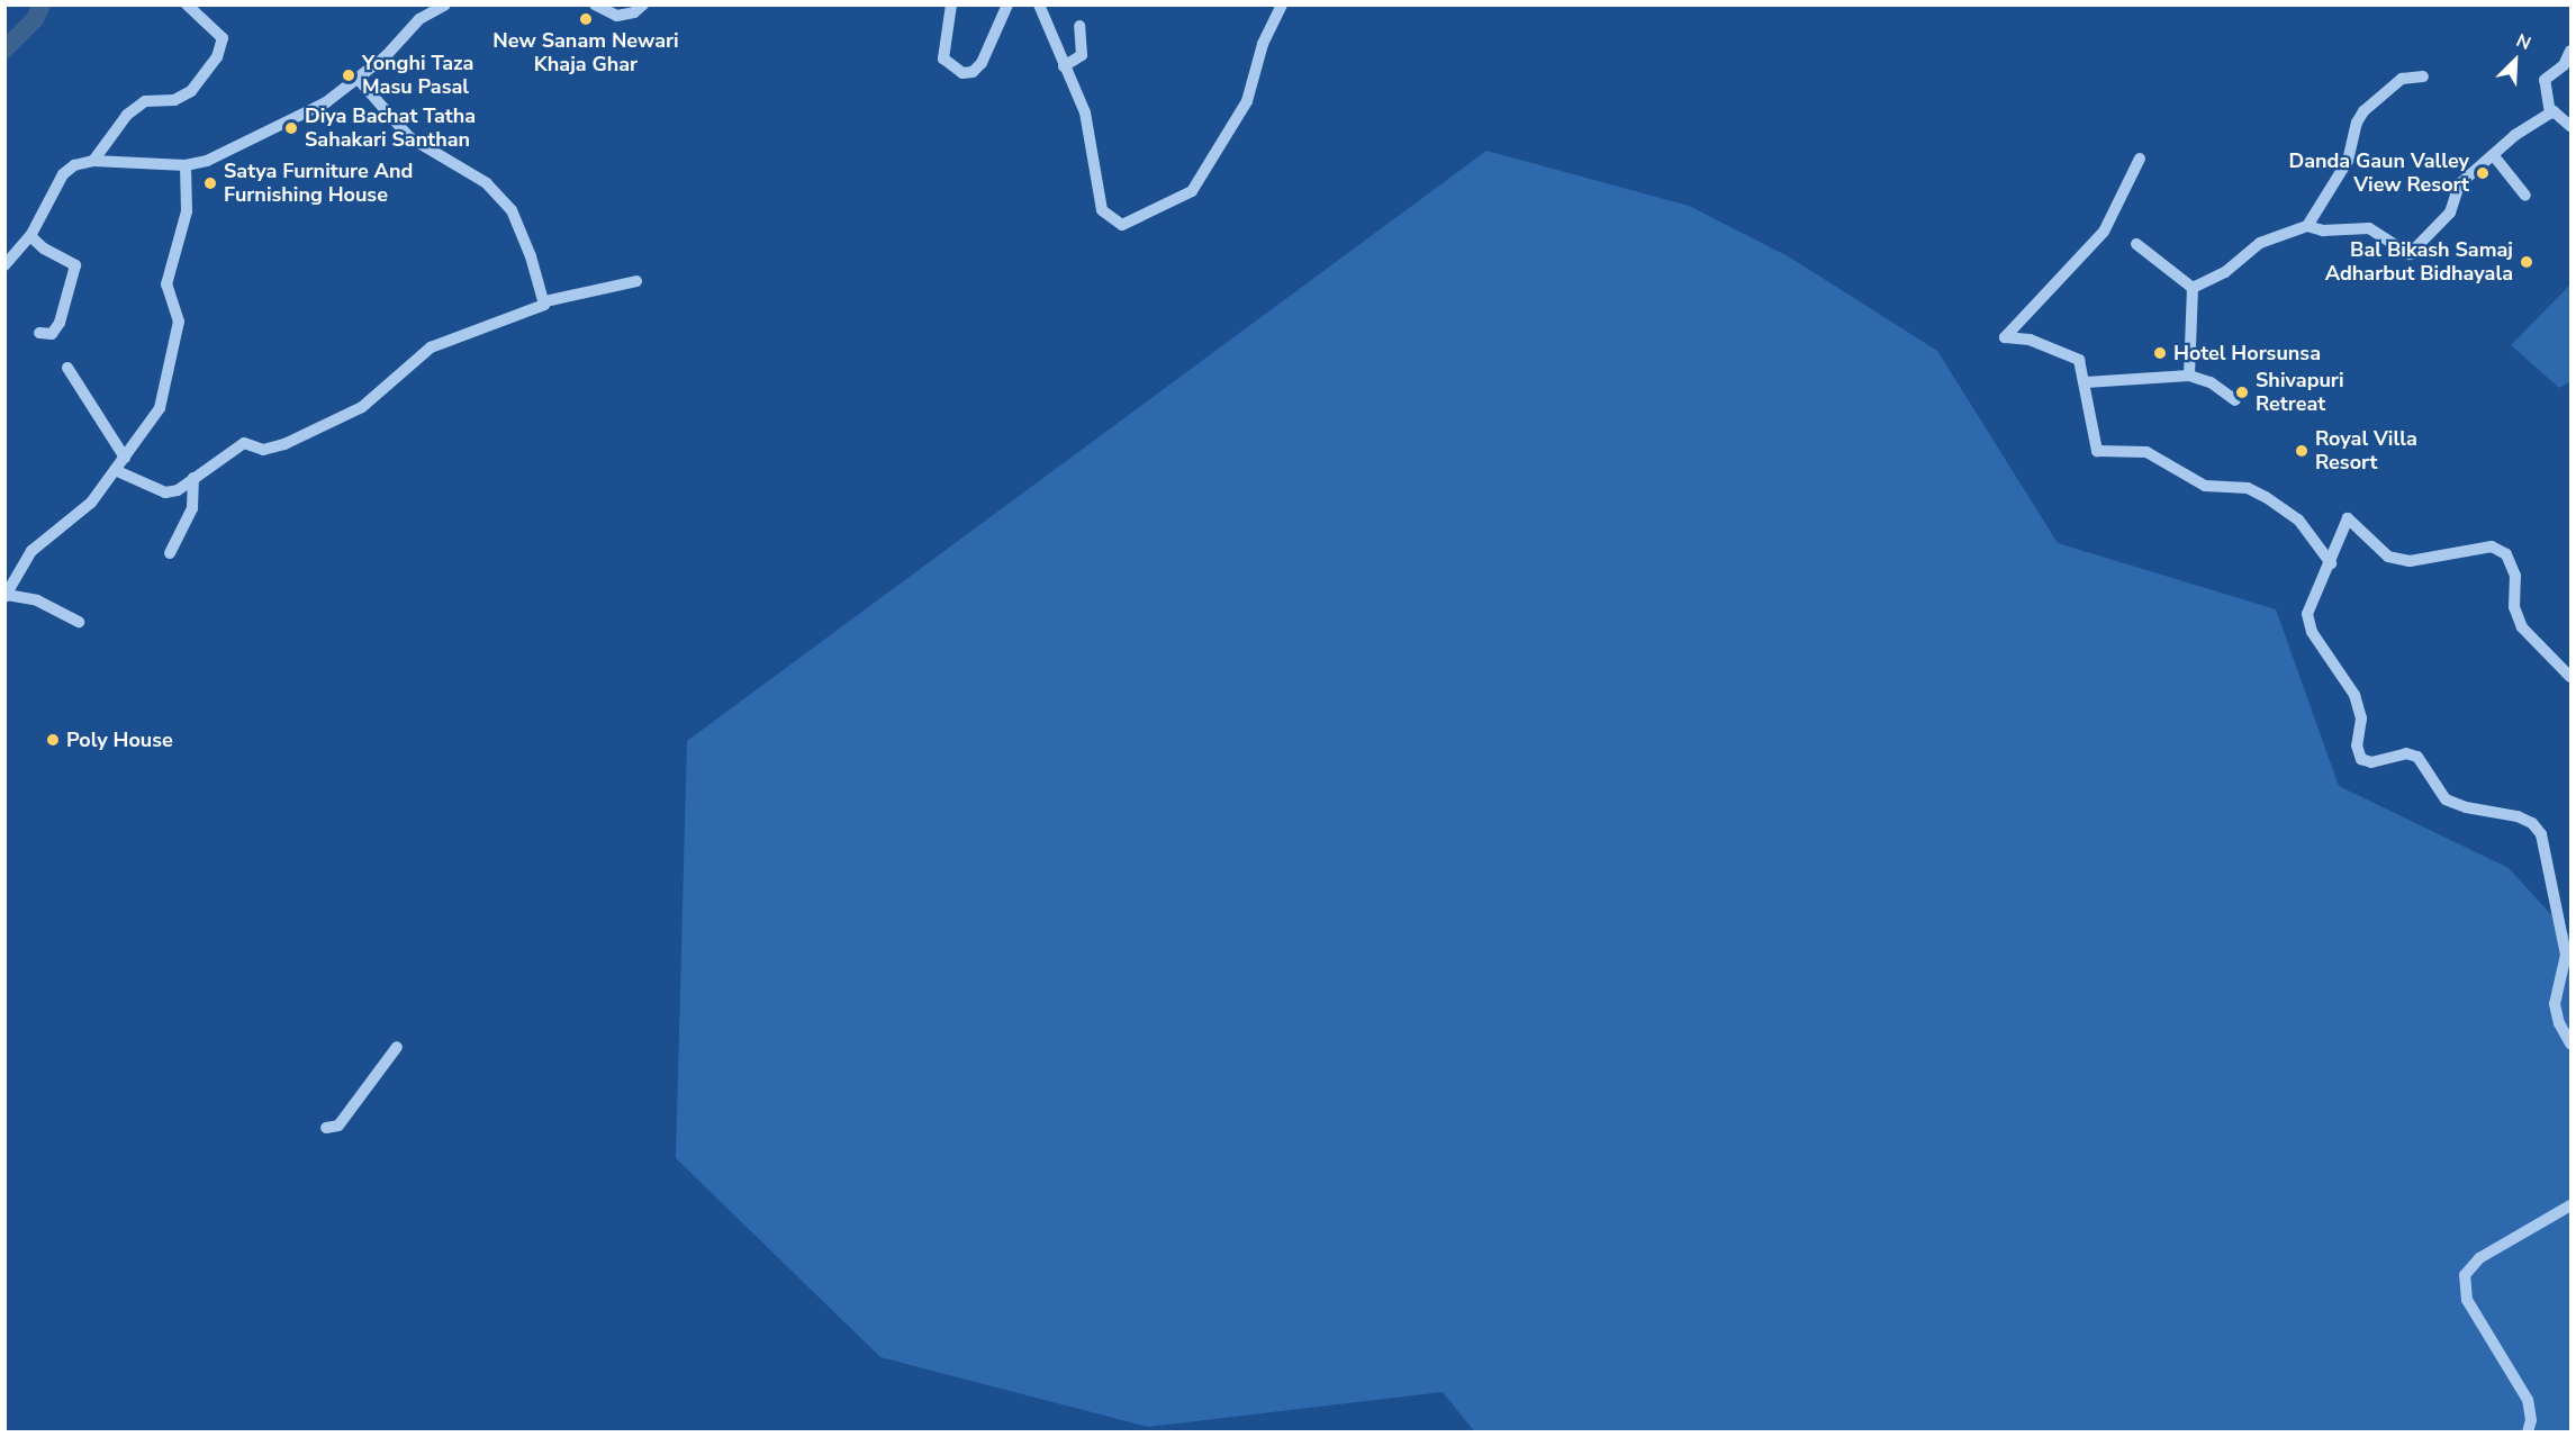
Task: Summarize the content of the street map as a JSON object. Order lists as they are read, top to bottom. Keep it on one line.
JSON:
{"places":["New Sanam Newari Khaja Ghar","Yonghi Taza Masu Pasal","Diya Bachat Tatha Sahakari Santhan","Danda Gaun Valley View Resort","Satya Furniture And Furnishing House","Bal Bikash Samaj Adharbut Bidhayala","Hotel Horsunsa","Shivapuri Retreat","Royal Villa Resort","Poly House"],"north":"top right"}
